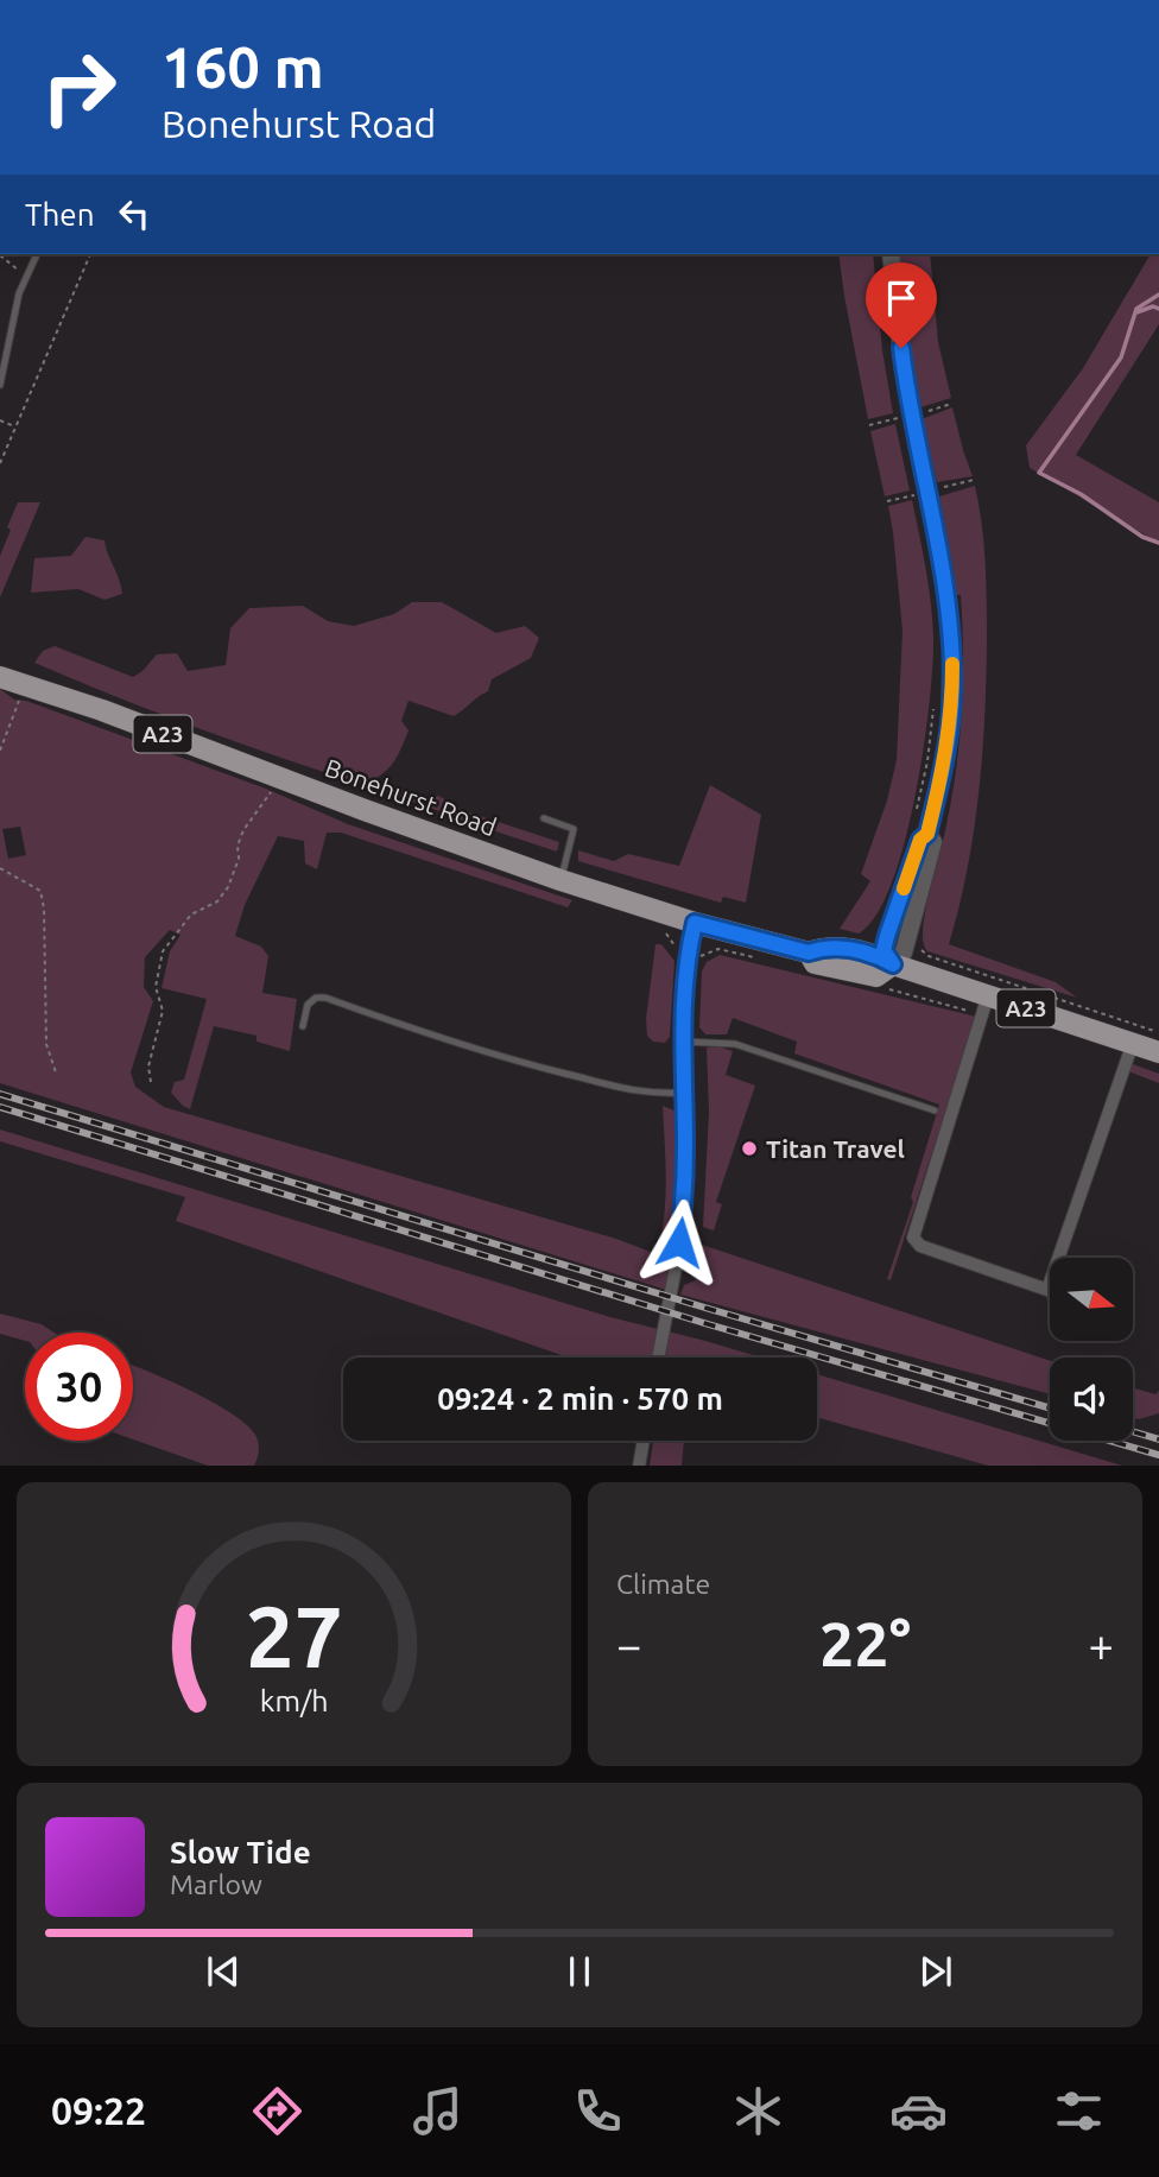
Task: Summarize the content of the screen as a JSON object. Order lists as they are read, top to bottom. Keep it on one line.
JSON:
{"streets":{"main road":["A23","Bonehurst Road"]},"places":["Titan Travel"],"north":"right","page":{"turn":["160 m","Bonehurst Road"],"then":"Then","limit":"30","trip":"09:24 · 2 min · 570 m","tile":"Climate","heat":["−","22°","+"],"song":["Slow Tide","Marlow"],"tabs":"09:22","gauge":["27","km/h"]}}
